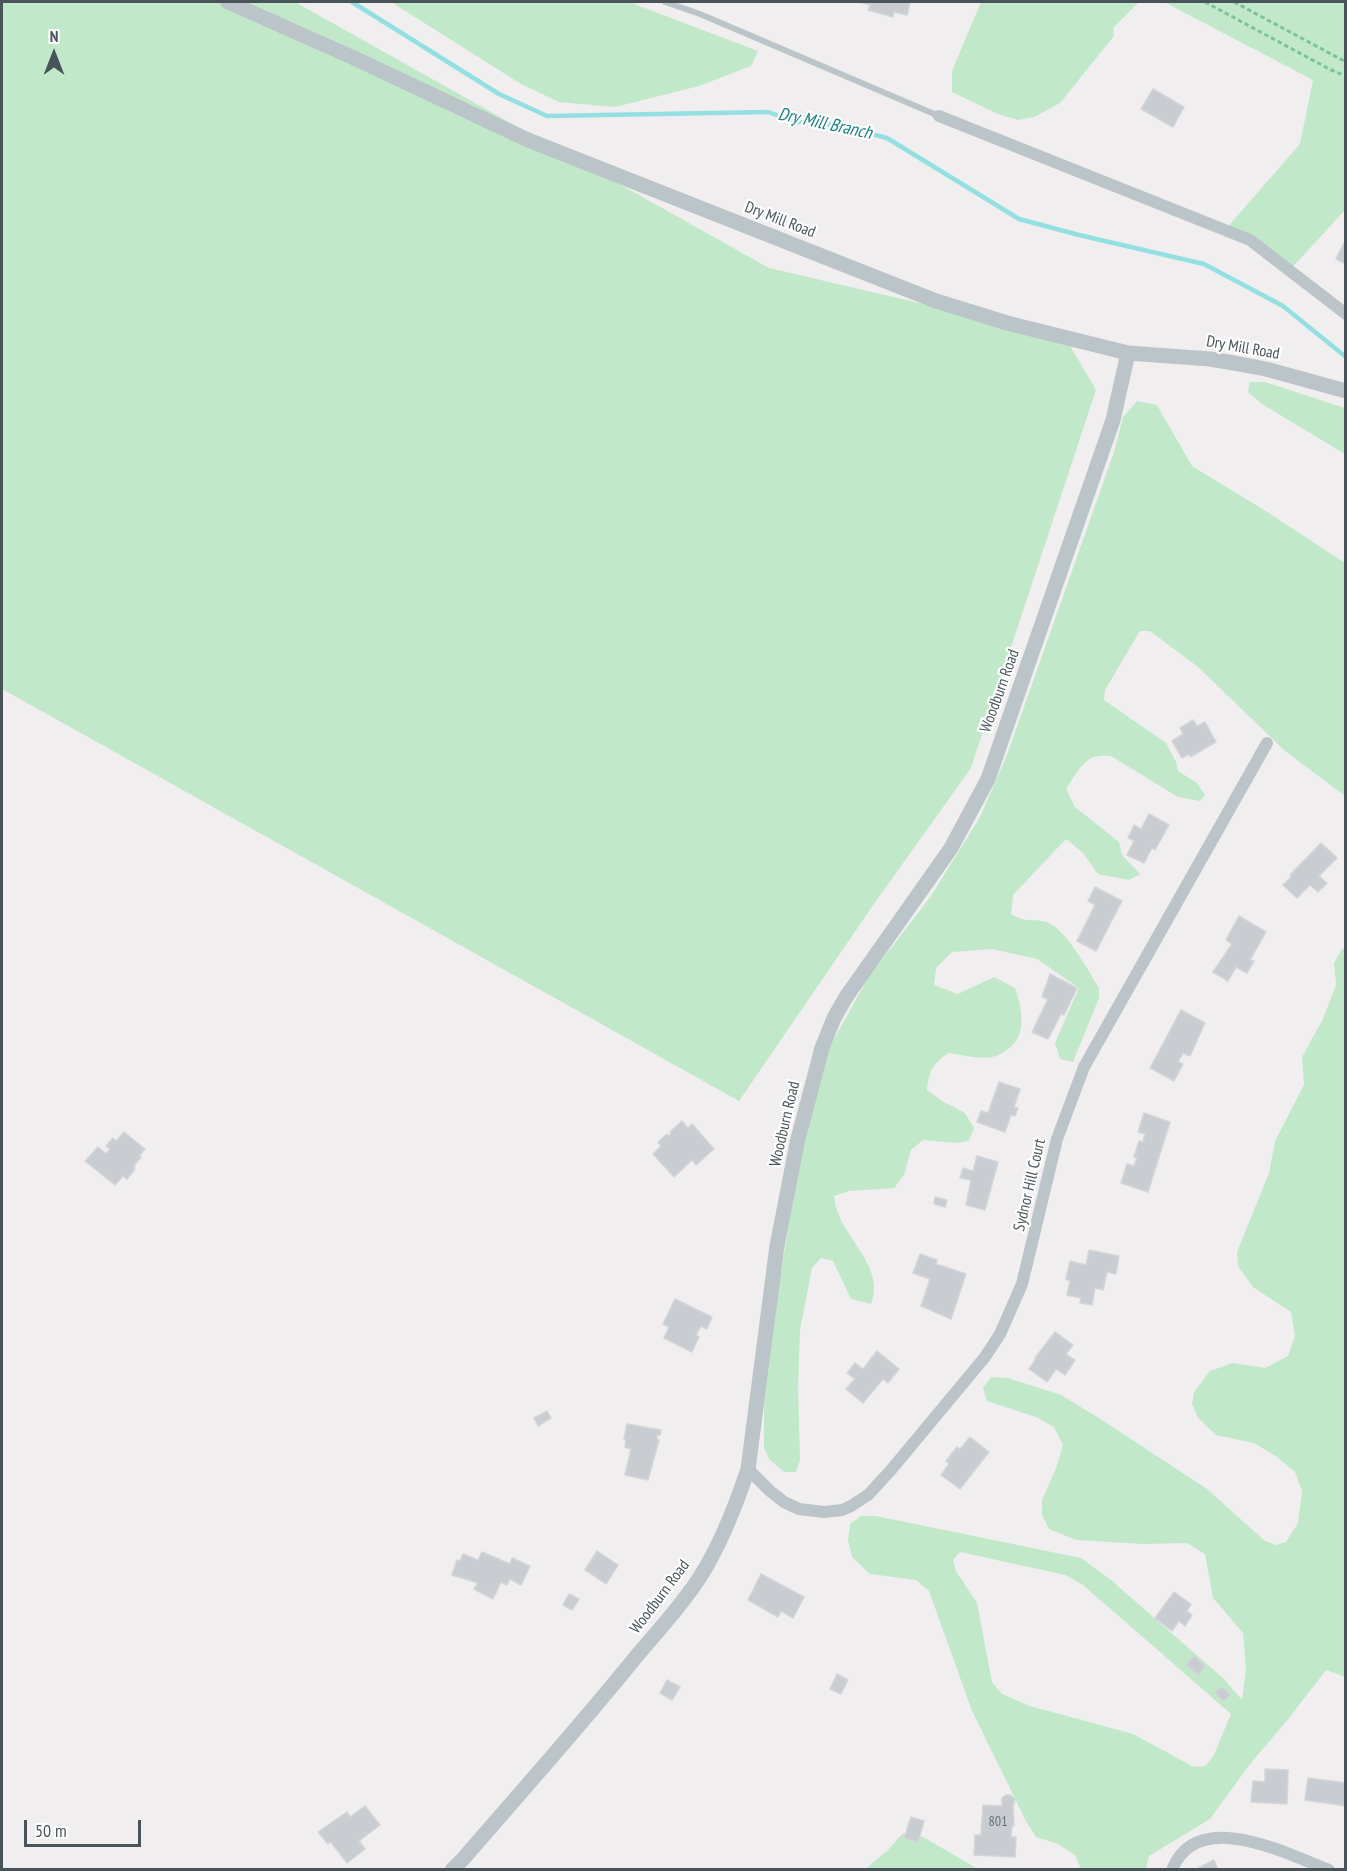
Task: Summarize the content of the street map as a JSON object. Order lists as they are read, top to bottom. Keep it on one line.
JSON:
{"streets":{"street":["Dry Mill Road","Woodburn Road","Sydnor Hill Court"]},"crossings":[["Dry Mill Road","Woodburn Road"],["Woodburn Road","Sydnor Hill Court"]],"water":["Dry Mill Branch"],"house_numbers":["801"],"scale_bar":"50 m","north":"top"}
